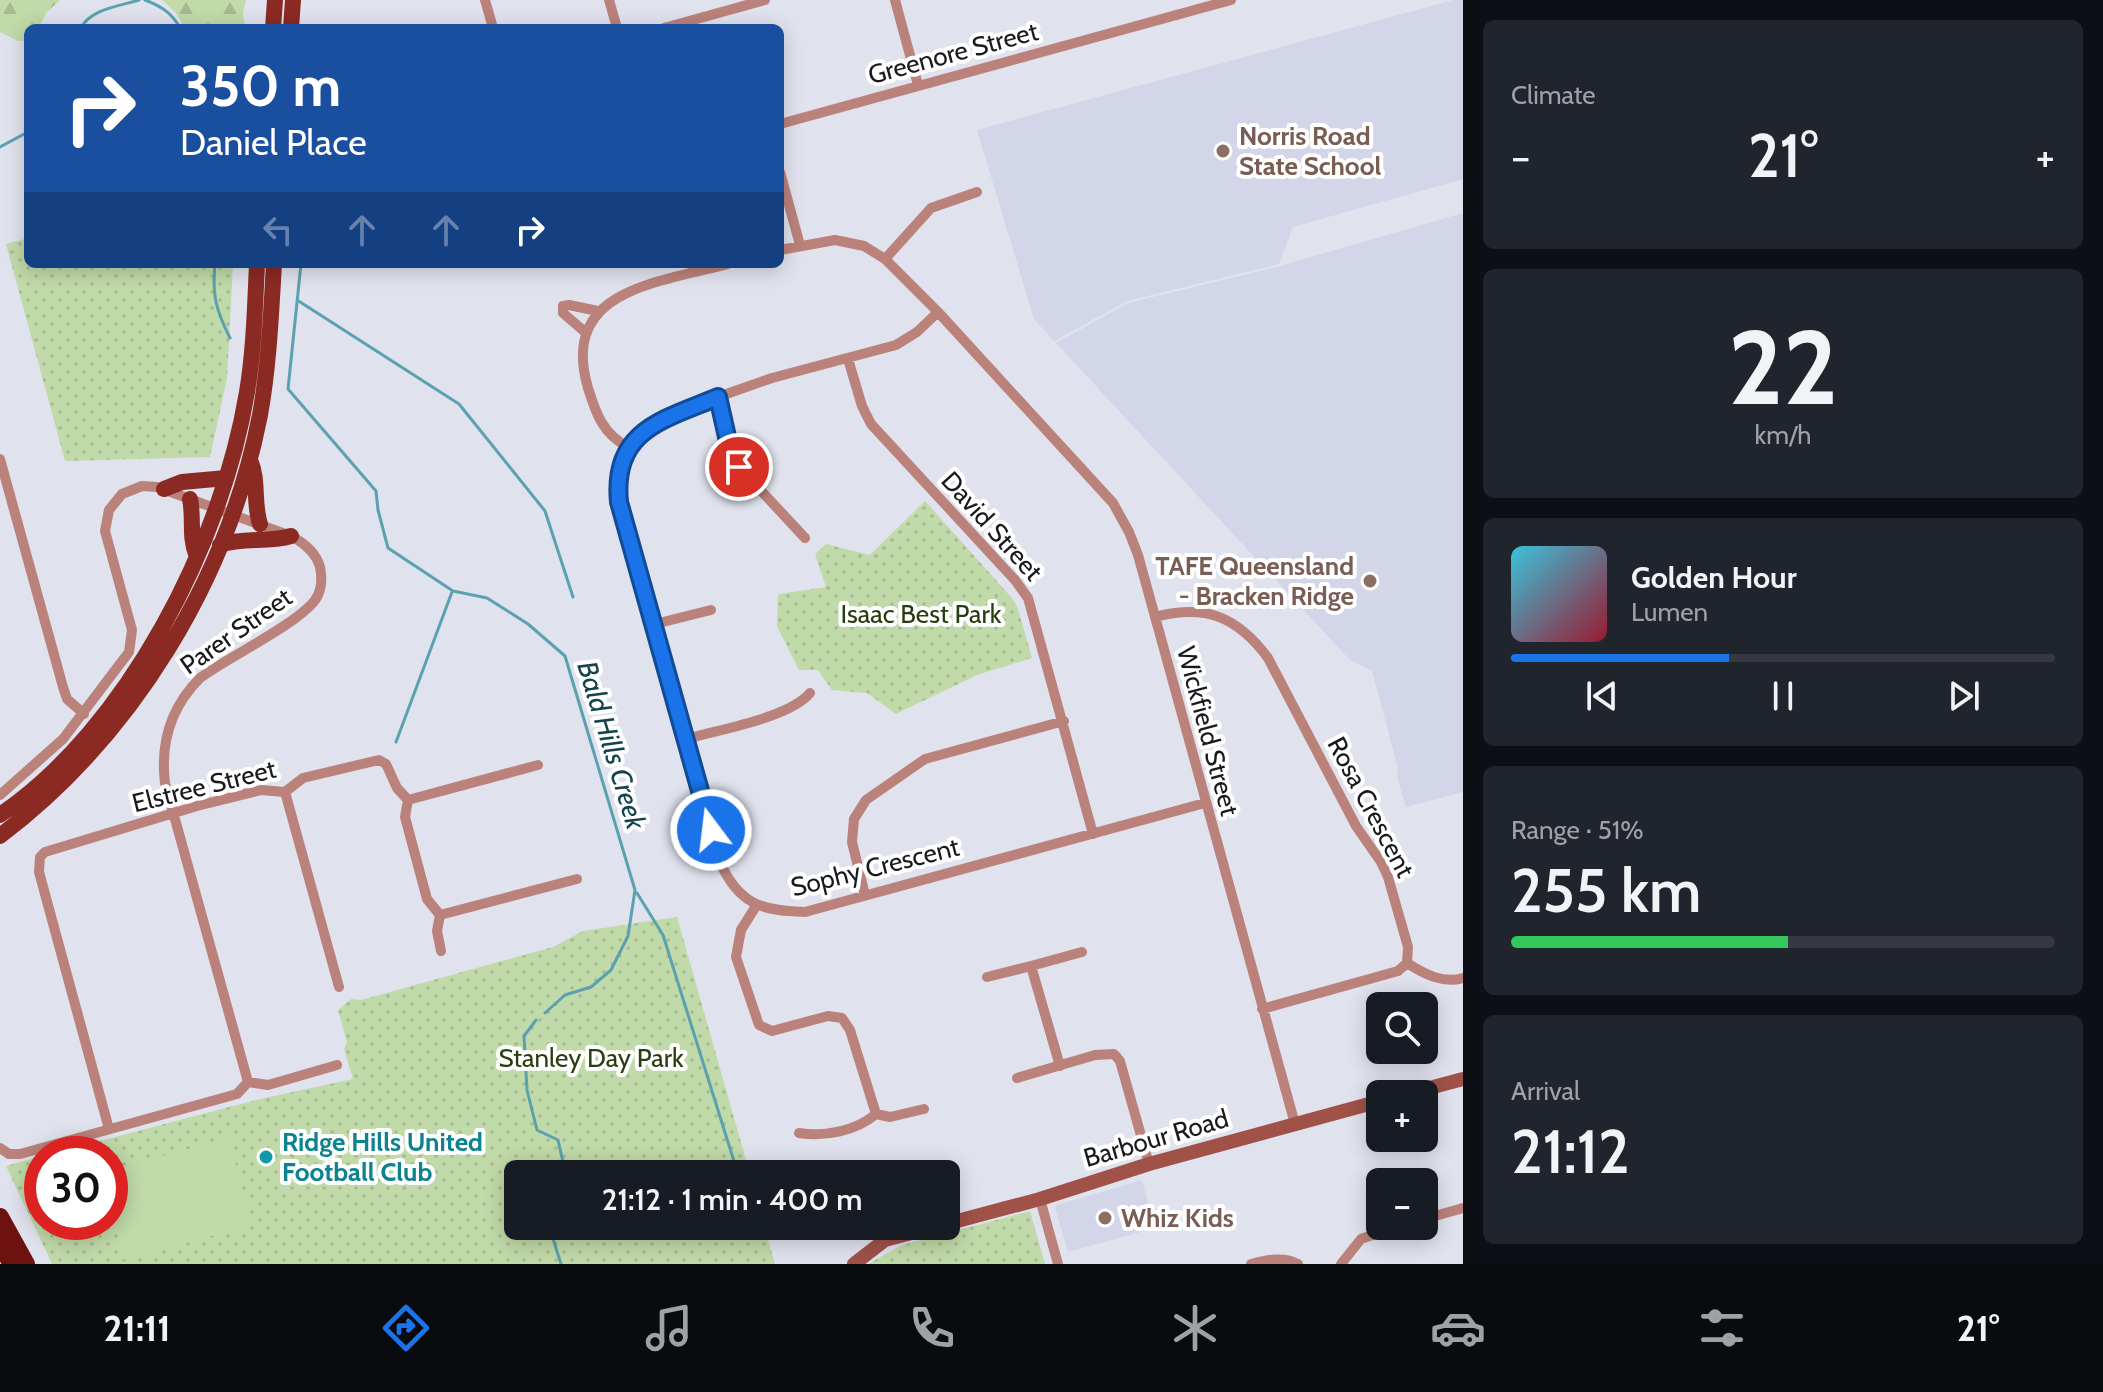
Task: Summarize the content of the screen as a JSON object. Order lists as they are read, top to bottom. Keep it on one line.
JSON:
{"streets":{"street":["Greenore Street","David Street","Parer Street","Wickfield Street","Elstree Street","Rosa Crescent","Sophy Crescent","Barbour Road"]},"crossings":[["David Street","Sophy Crescent"],["Parer Street","Elstree Street"],["Wickfield Street","Rosa Crescent"],["Wickfield Street","Sophy Crescent"],["Wickfield Street","Barbour Road"]],"water":["Bald Hills Creek"],"parks":["Isaac Best Park","Stanley Day Park"],"places":["Norris Road State School","TAFE Queensland - Bracken Ridge","Ridge Hills United Football Club","Whiz Kids"],"page":{"tile":["Climate",["22","km/h"],["Range · 51%","255 km"],["Arrival","21:12"]],"turn":["350 m","Daniel Place"],"heat":["−","21°","+"],"song":["Golden Hour","Lumen"],"map_buttons":["+","−"],"limit":"30","trip":"21:12 · 1 min · 400 m","tabs":["21:11","21°"]}}
